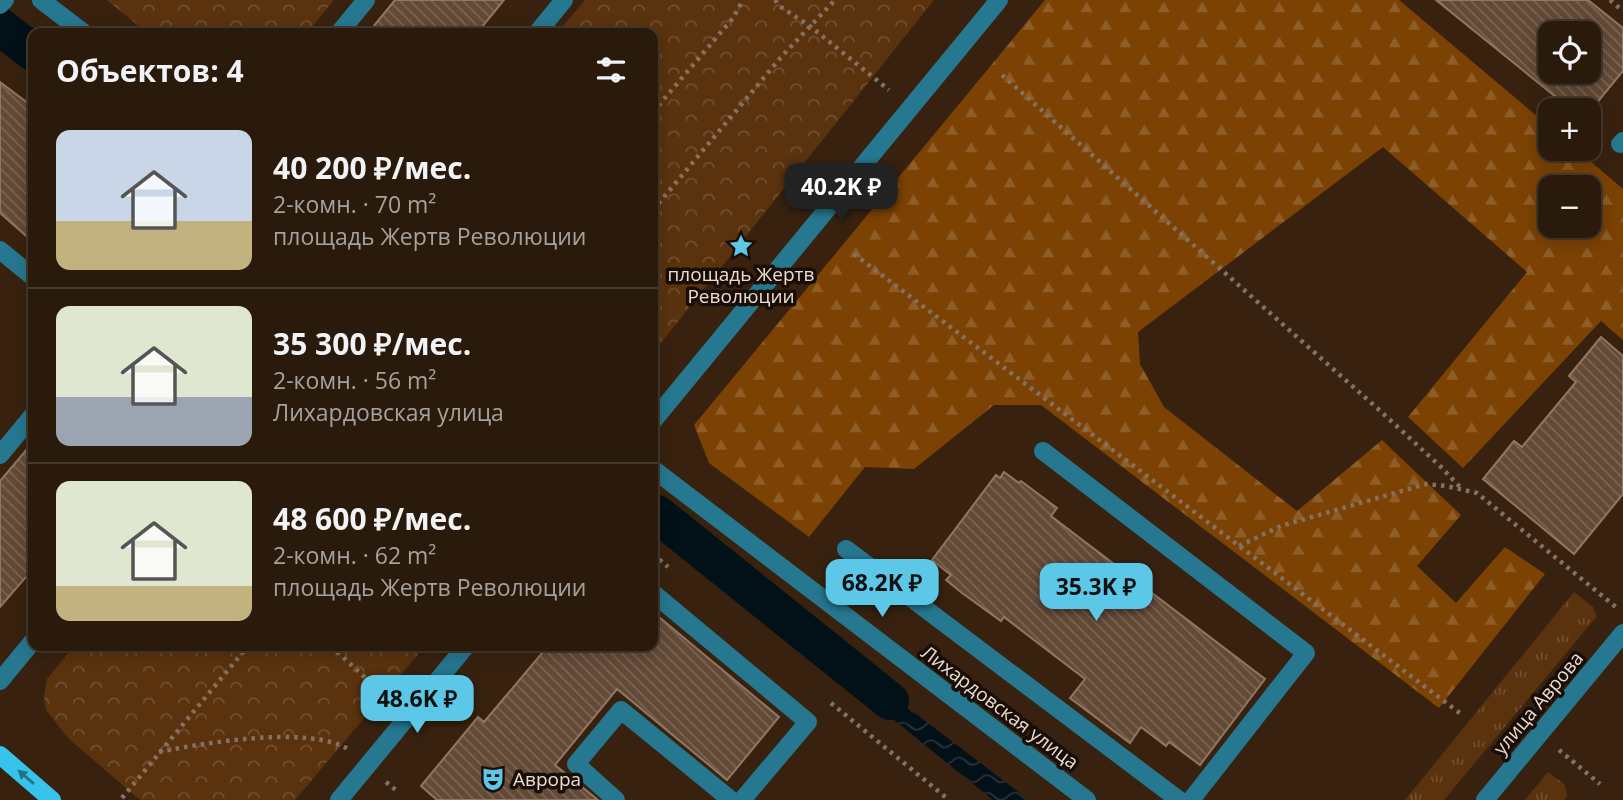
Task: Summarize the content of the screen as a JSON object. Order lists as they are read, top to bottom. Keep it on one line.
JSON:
{"streets":{"street":["улица Аврова","Лихардовская улица"]},"places":{"place":["площадь Жертв Революции"],"theatre":["Аврора"]},"page":{"map_buttons":["+","−"],"heading":"Объектов: 4","list":[{"name":"40 200 ₽/мес.","note":"2-комн. · 70 m² · площадь Жертв Революции"},{"name":"35 300 ₽/мес.","note":"2-комн. · 56 m² · Лихардовская улица"},{"name":"48 600 ₽/мес.","note":"2-комн. · 62 m² · площадь Жертв Революции"}],"price":["40.2K ₽","68.2K ₽","35.3K ₽","48.6K ₽"]}}
